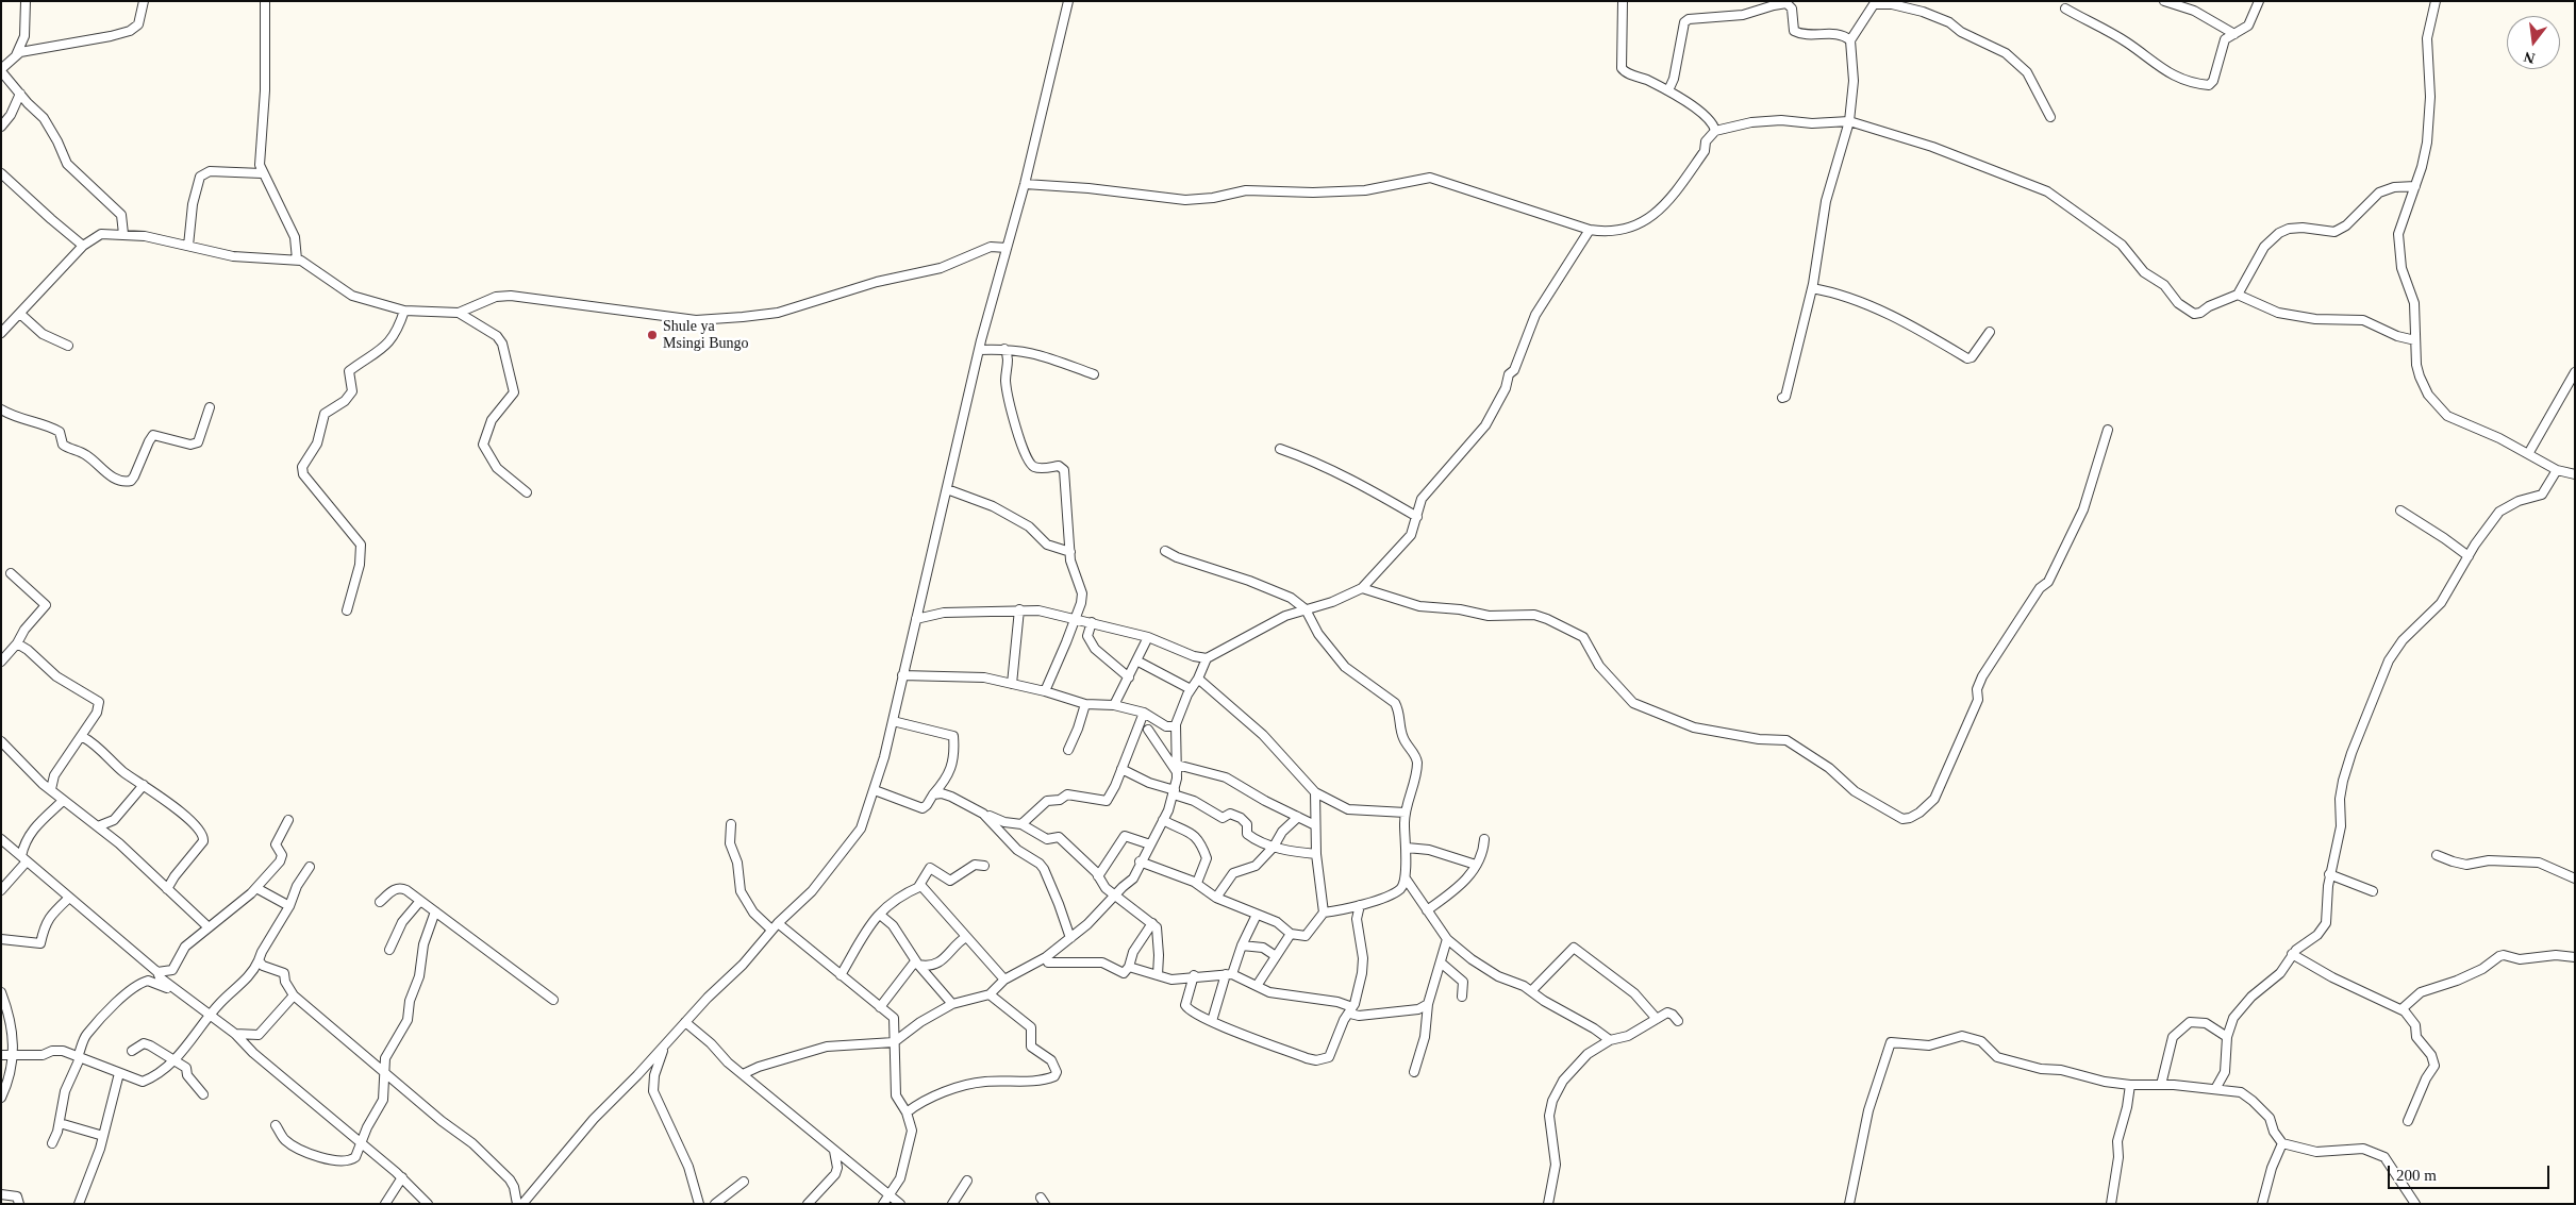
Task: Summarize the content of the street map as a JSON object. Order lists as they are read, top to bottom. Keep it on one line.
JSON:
{"places":["Shule ya Msingi Bungo"],"scale_bar":"200 m","north":"bottom"}
